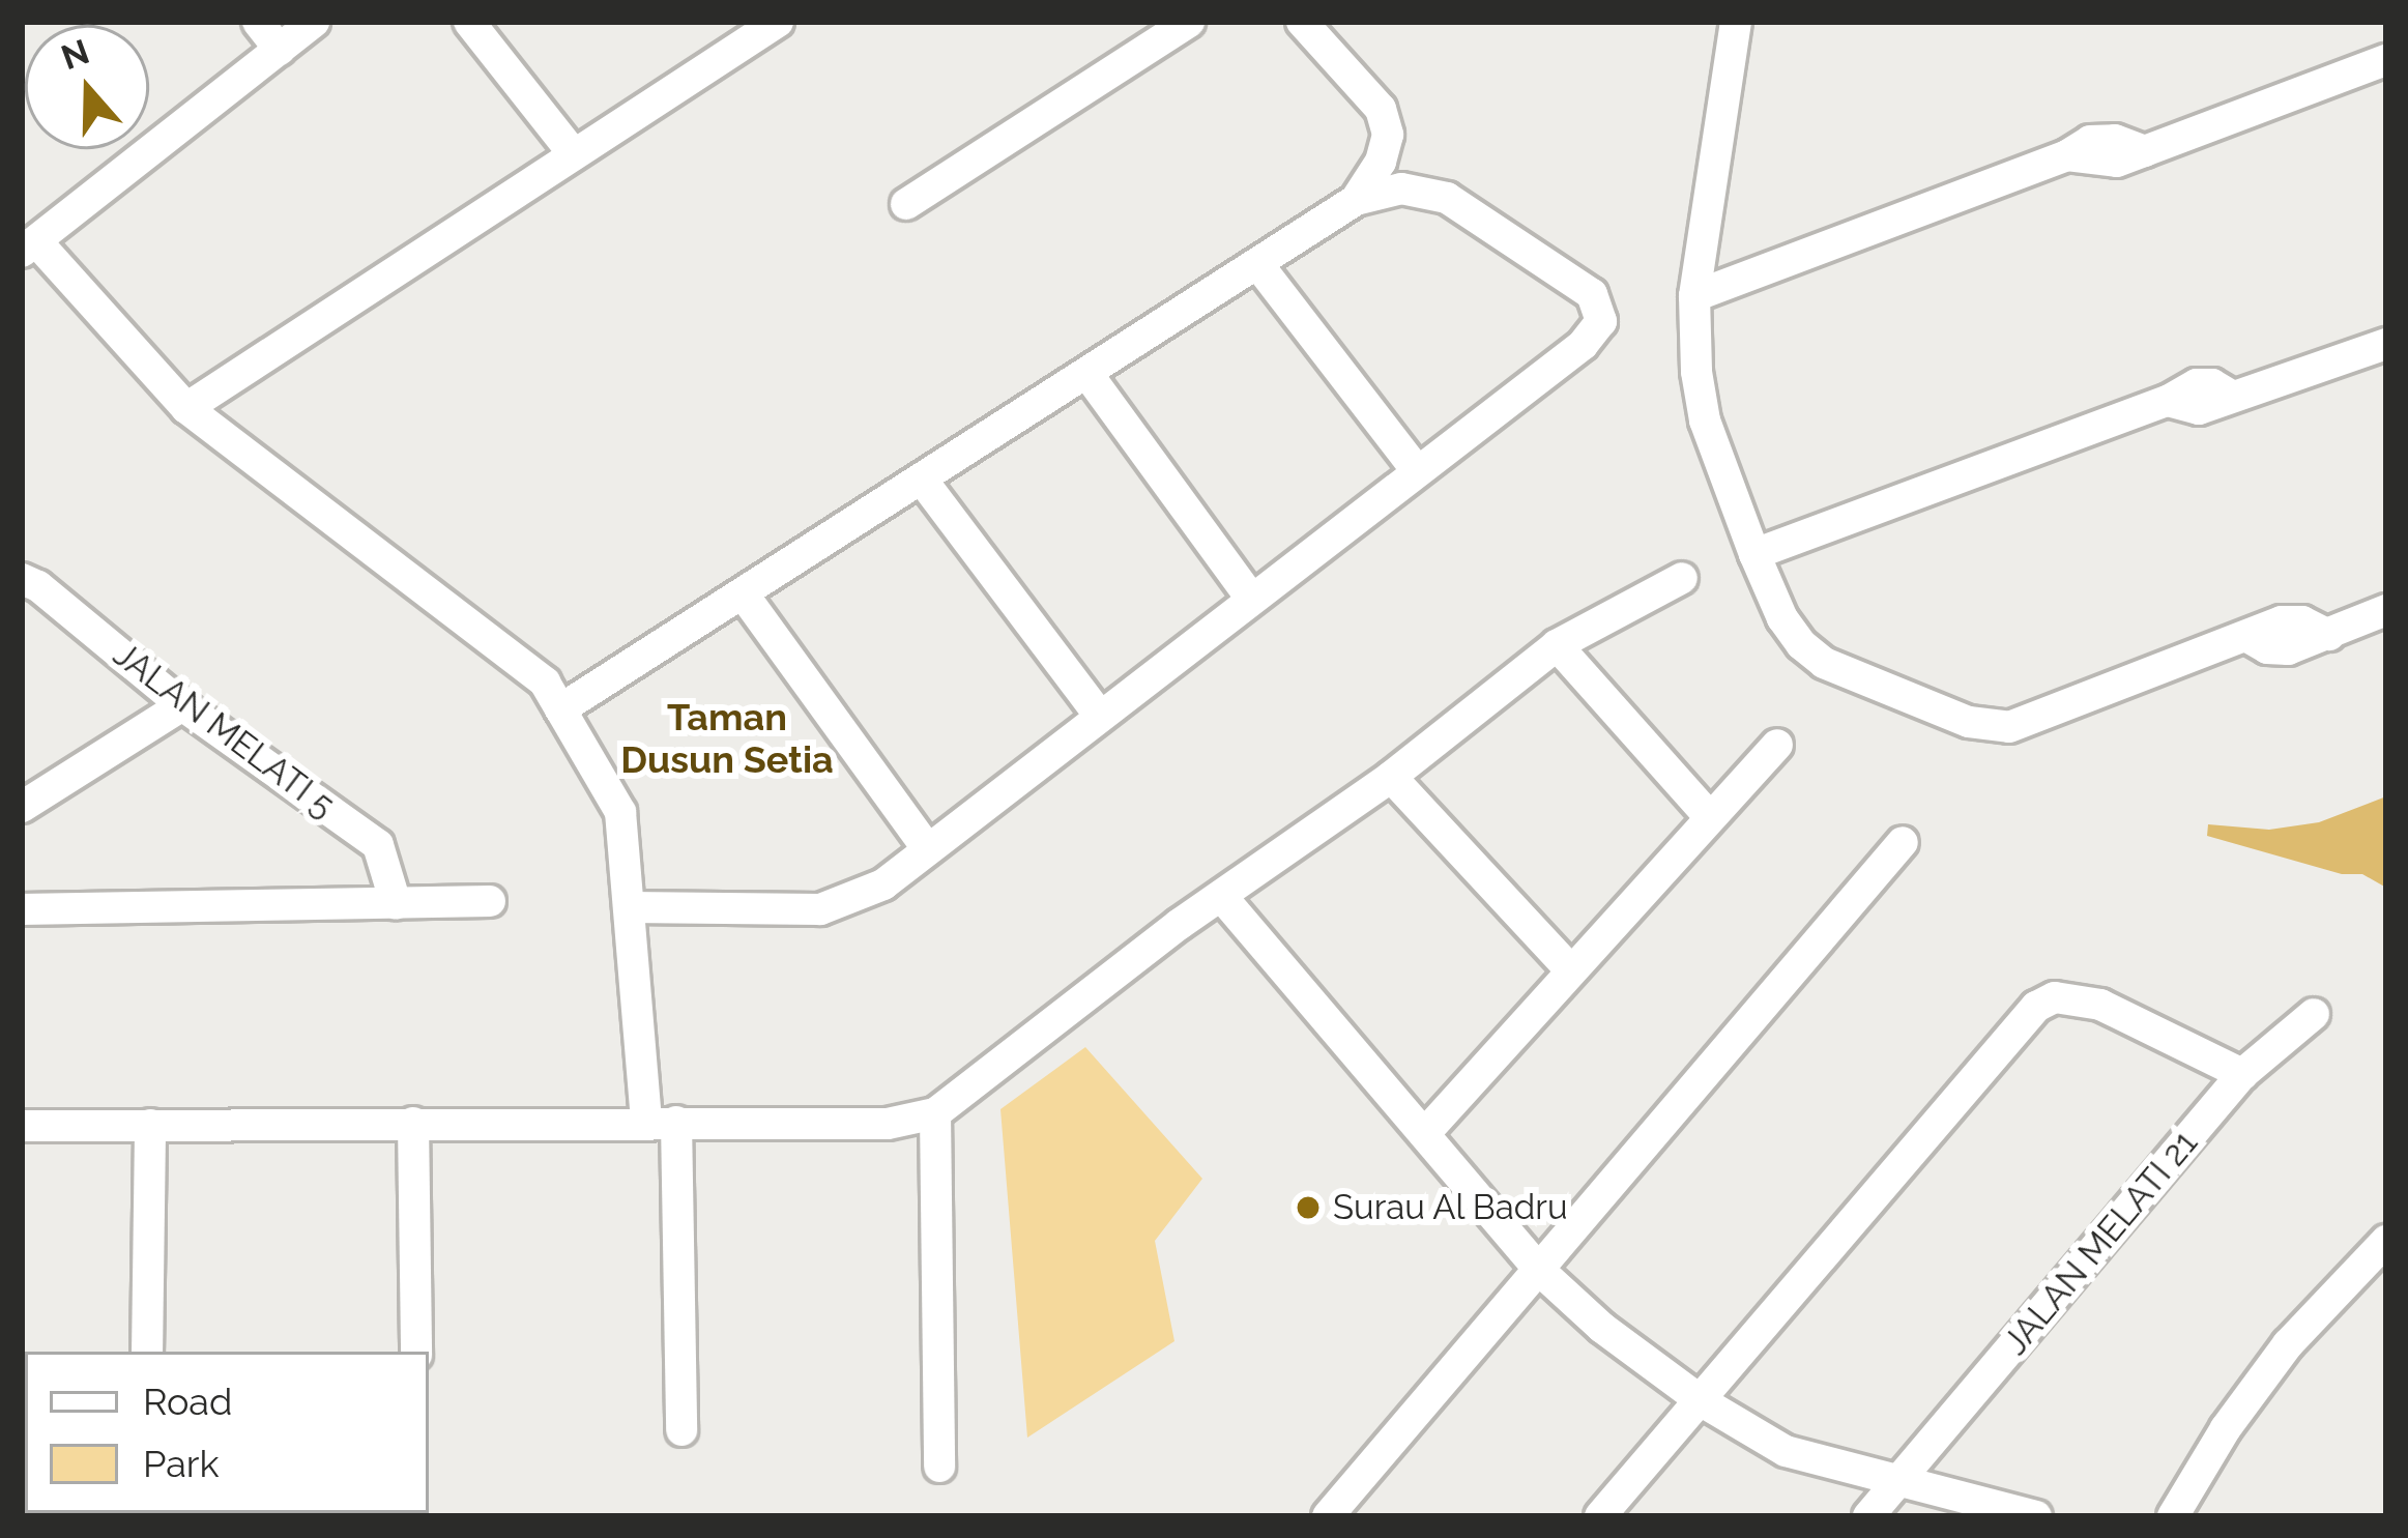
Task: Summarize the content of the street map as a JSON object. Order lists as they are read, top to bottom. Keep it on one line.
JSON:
{"streets":{"street":["JALAN MELATI 5","JALAN MELATI 21"]},"districts":["Taman Dusun Setia"],"places":["Surau Al Badru"],"legend":["Road","Park"],"north":"top"}
